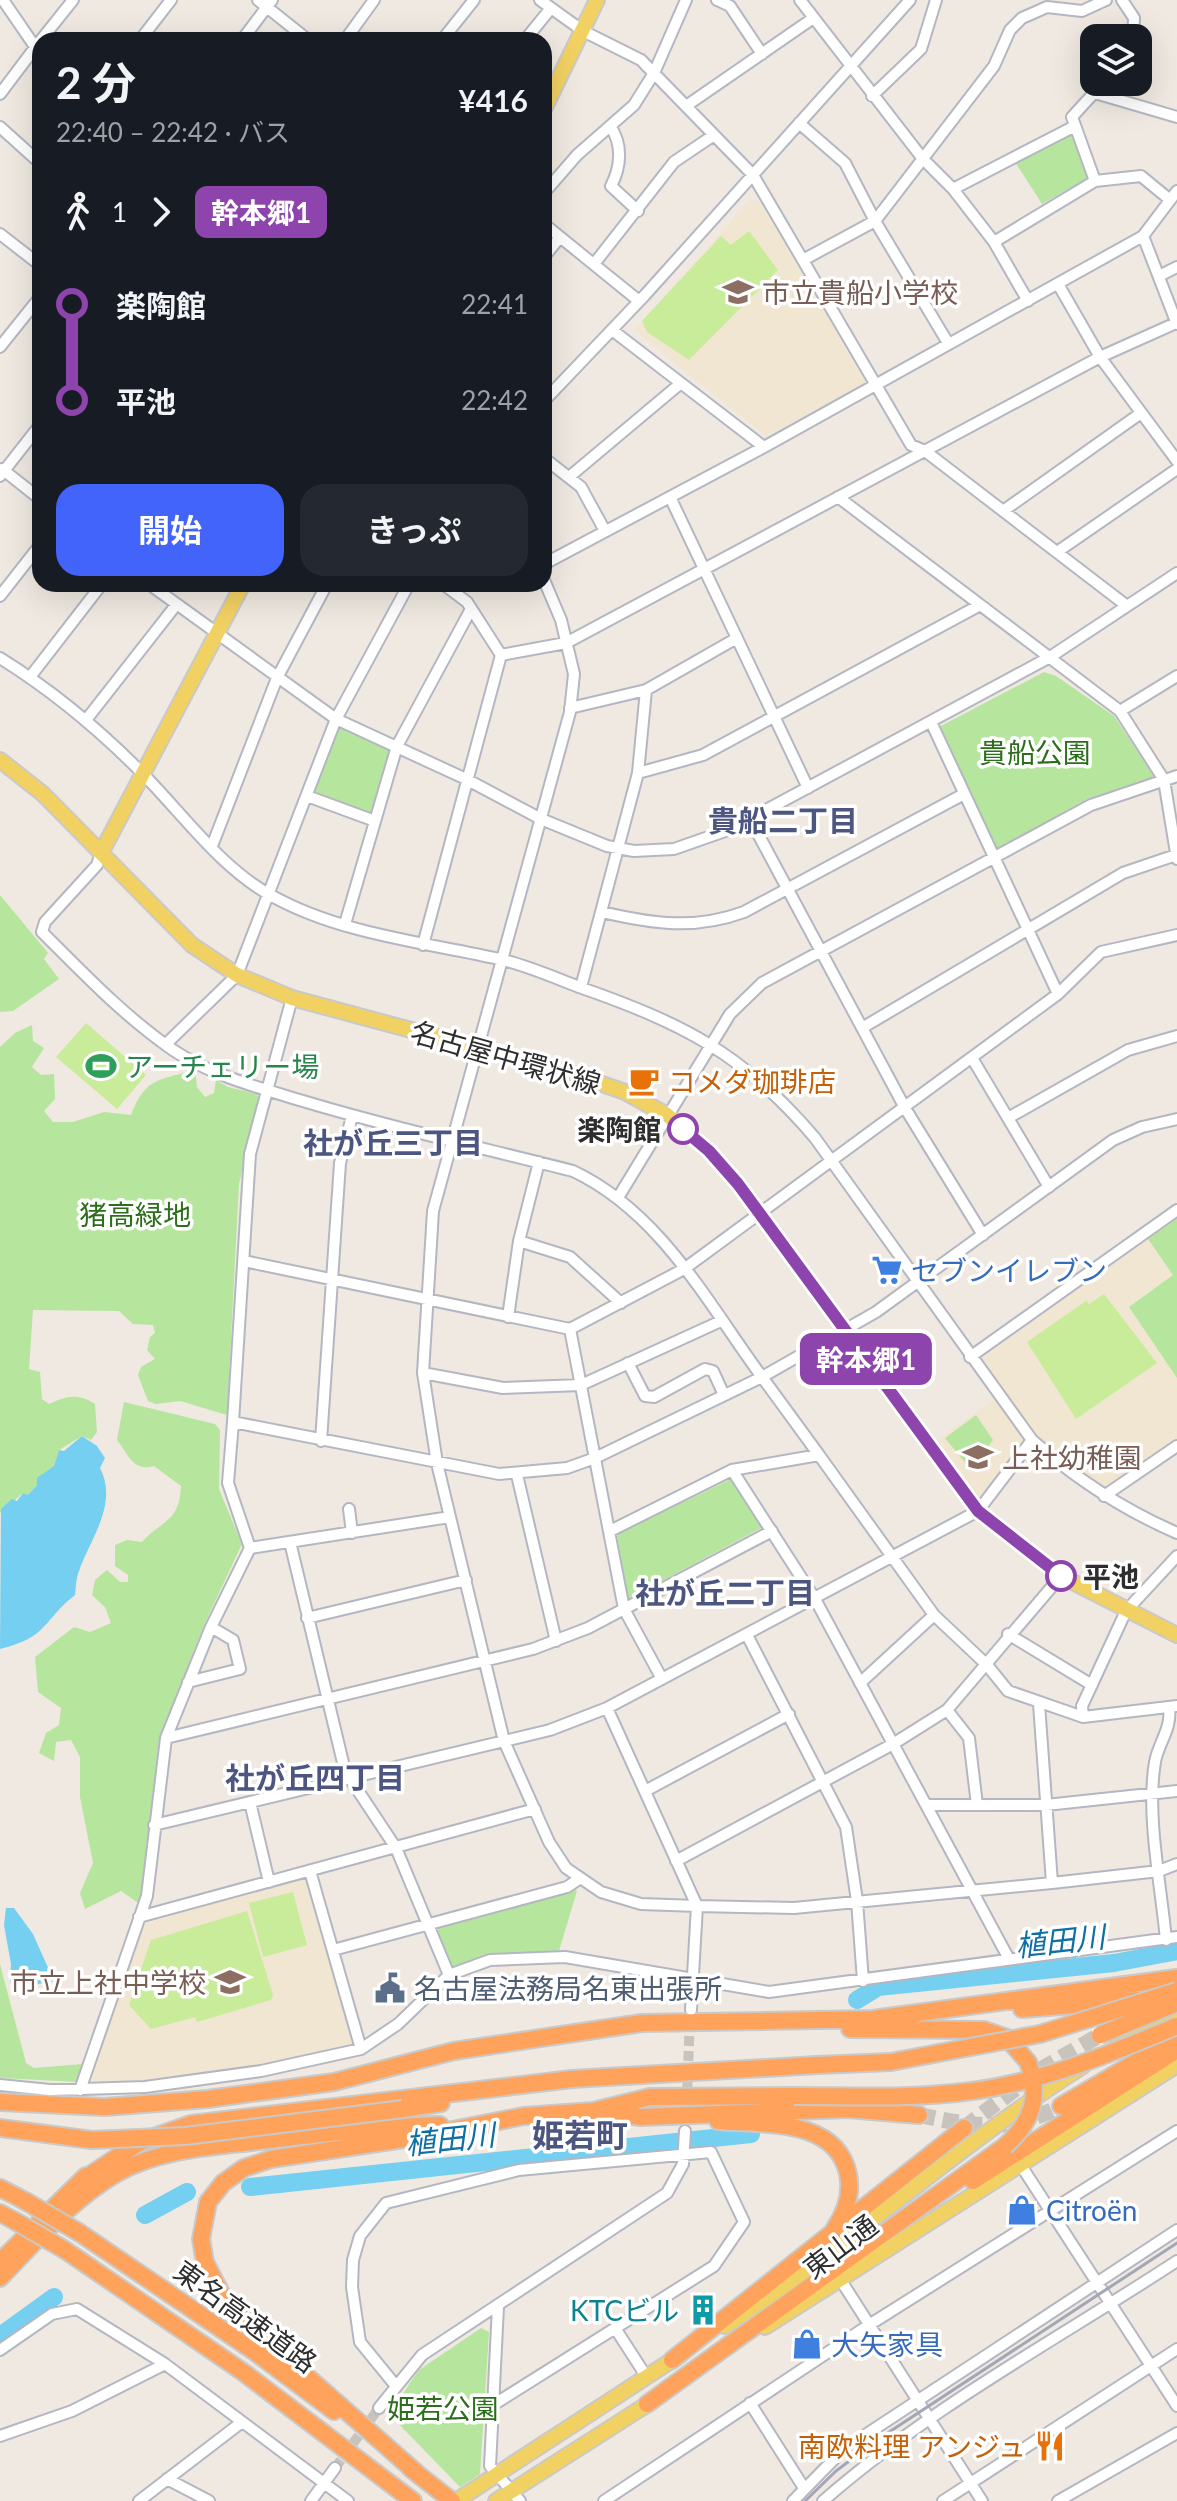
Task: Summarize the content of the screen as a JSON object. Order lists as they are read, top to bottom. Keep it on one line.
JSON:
{"streets":{"highway":["東名高速道路"],"main road":["名古屋中環状線","東山通"]},"crossings":[["東山通","東名高速道路"]],"districts":["貴船二丁目","社が丘三丁目","社が丘二丁目","社が丘四丁目","姫若町"],"water":["植田川"],"parks":["貴船公園","猪高緑地","姫若公園"],"places":{"school or university":["市立貴船小学校","上社幼稚園","市立上社中学校"],"sports":["アーチェリー場"],"cafe":["コメダ珈琲店"],"other":["楽陶館","平池"],"supermarket":["セブンイレブン"],"public building":["名古屋法務局名東出張所"],"shop":["Citroën","大矢家具"],"building":["KTCビル"],"restaurant":["南欧料理 アンジュ"]},"lines":["bus line 幹本郷1"],"page":{"on_map":"幹本郷1","heading":["2 分","22:40 – 22:42 · バス","¥416"],"legs":["1","幹本郷1"],"list":[{"name":"楽陶館","value":"22:41"},{"name":"平池","value":"22:42"}],"buttons":["開始","きっぷ"]}}
